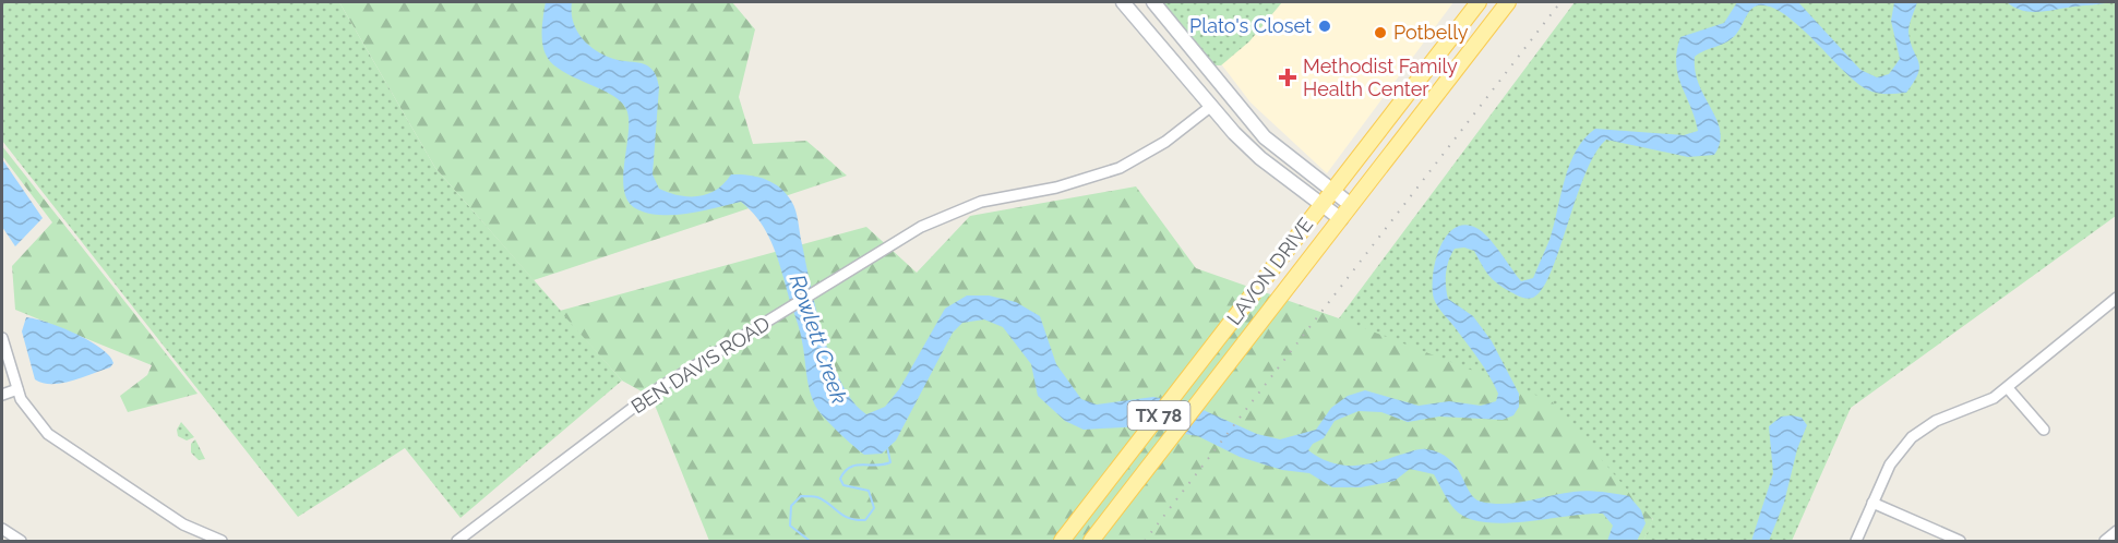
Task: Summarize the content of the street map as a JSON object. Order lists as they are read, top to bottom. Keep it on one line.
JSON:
{"streets":{"main road":["LAVON DRIVE","TX 78"],"street":["BEN DAVIS ROAD"]},"water":["Rowlett Creek"],"places":{"other":["Plato's Closet","Potbelly"],"health":["Methodist Family Health Center"]}}
